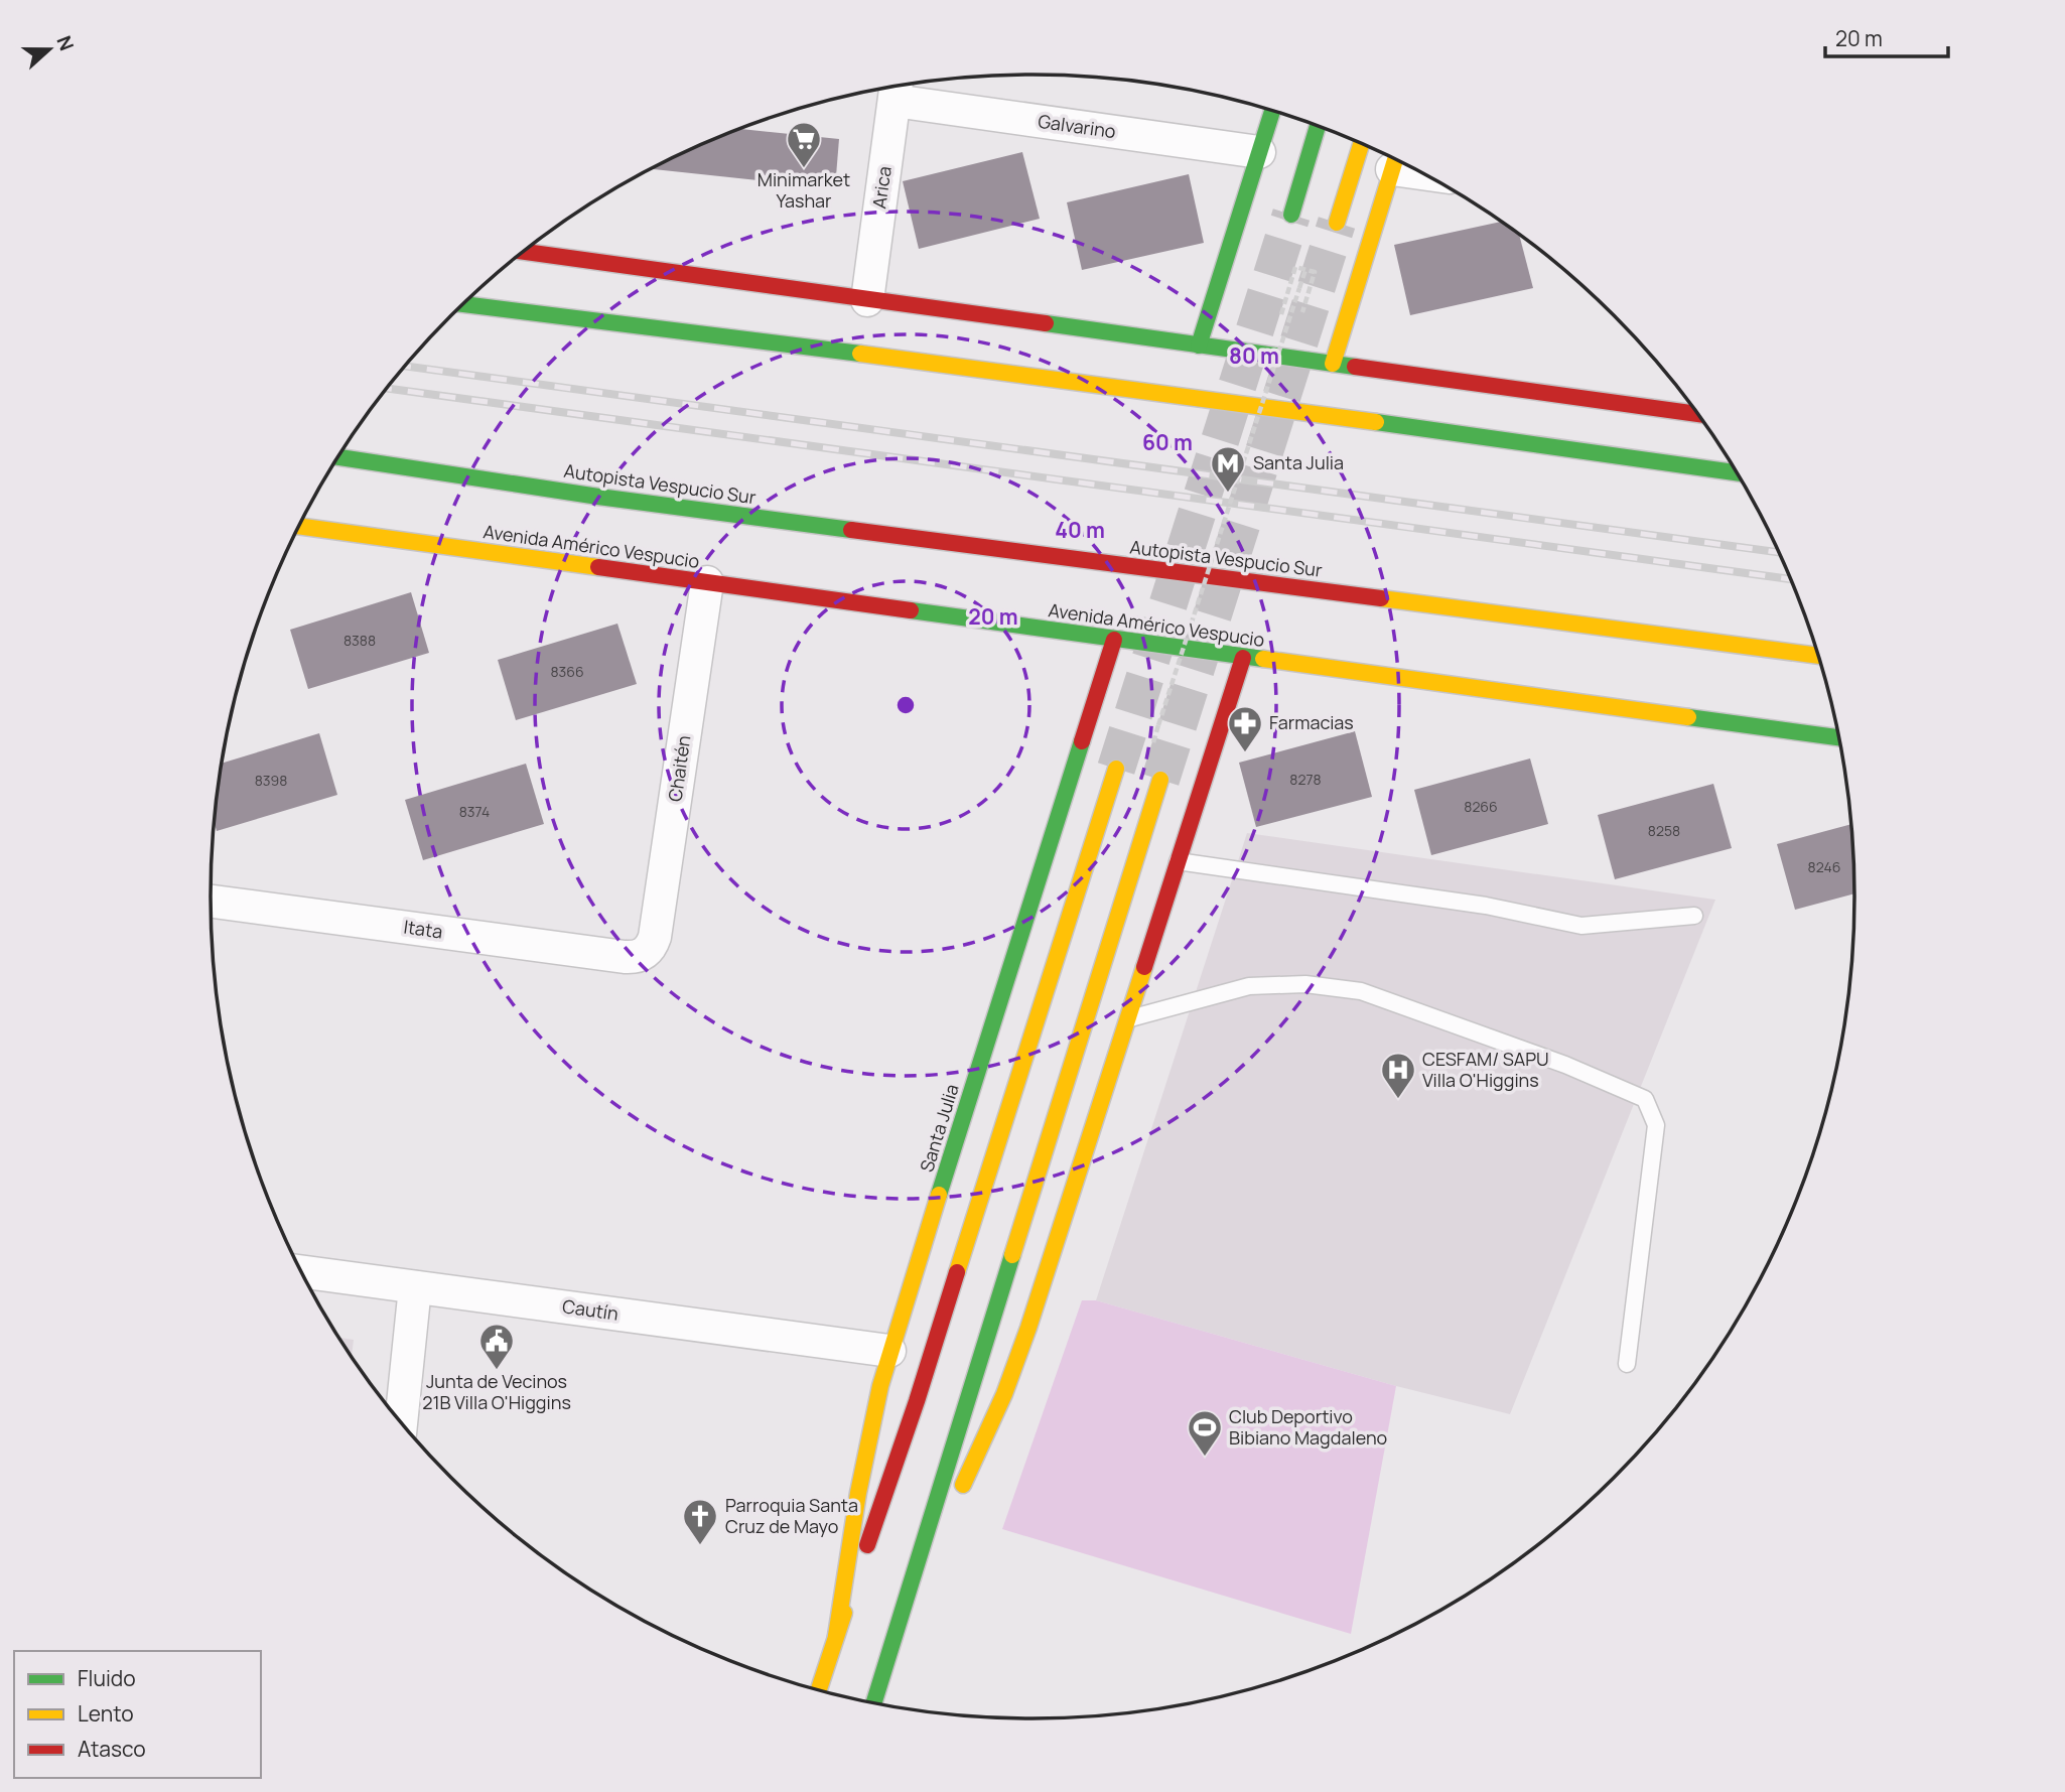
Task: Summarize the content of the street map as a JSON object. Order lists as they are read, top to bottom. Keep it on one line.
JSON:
{"streets":{"main road":["Autopista Vespucio Sur","Avenida Américo Vespucio","Santa Julia"],"street":["Galvarino","Arica","Chaitén","Itata","Cautín"]},"crossings":[["Galvarino","Arica"],["Avenida Américo Vespucio","Chaitén"],["Avenida Américo Vespucio","Santa Julia"],["Chaitén","Itata"],["Santa Julia","Cautín"]],"places":{"supermarket":["Minimarket Yashar"],"metro station":["Santa Julia"],"pharmacy":["Farmacias"],"hospital":["CESFAM/ SAPU Villa O'Higgins"],"public building":["Junta de Vecinos 21B Villa O'Higgins"],"sports":["Club Deportivo Bibiano Magdaleno"],"church":["Parroquia Santa Cruz de Mayo"]},"house_numbers":["8388","8366","8278","8398","8266","8374","8258","8246"],"legend":["Fluido","Lento","Atasco"],"scale_bar":"20 m","north":"right","rings":["80 m","60 m","40 m","20 m"]}
